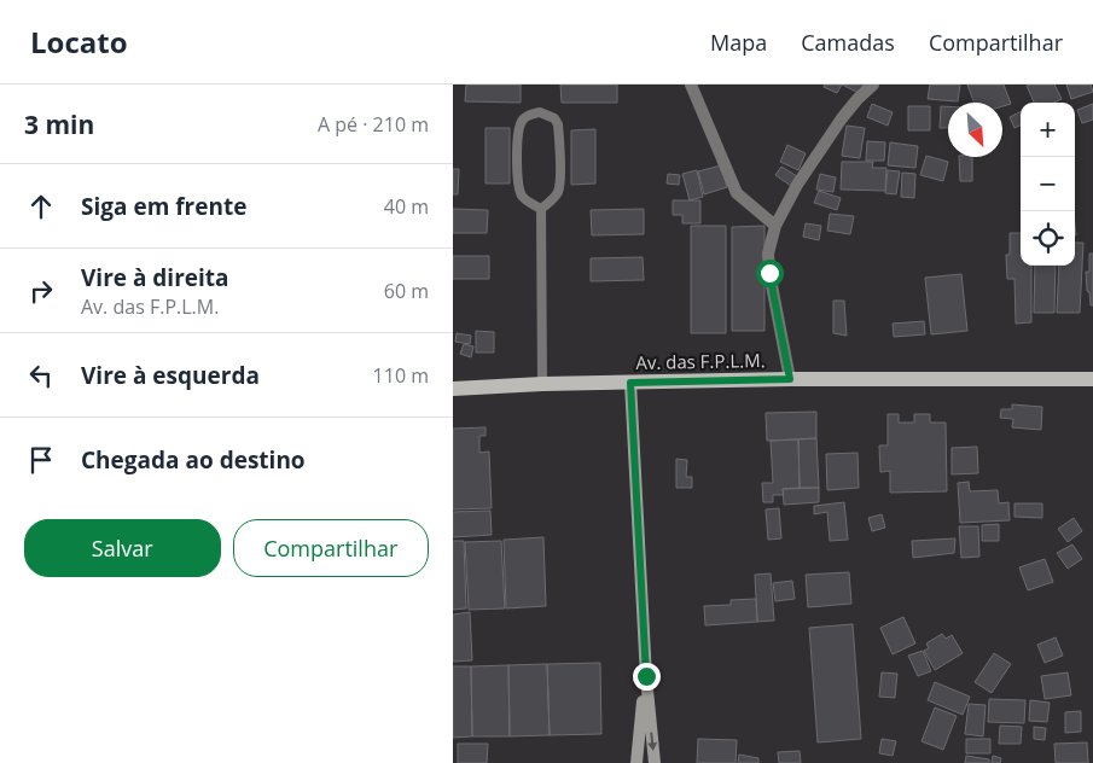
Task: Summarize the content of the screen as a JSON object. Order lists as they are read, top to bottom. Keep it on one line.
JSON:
{"streets":{"main road":["Av. das F.P.L.M."]},"north":"bottom right","page":{"header":"Locato","nav":["Mapa","Camadas","Compartilhar"],"heading":["3 min","A pé · 210 m"],"map_buttons":["+","−"],"list":[["Siga em frente","40 m"],["Vire à direita","Av. das F.P.L.M.","60 m"],["Vire à esquerda","110 m"],"Chegada ao destino"],"buttons":["Salvar","Compartilhar"]}}
